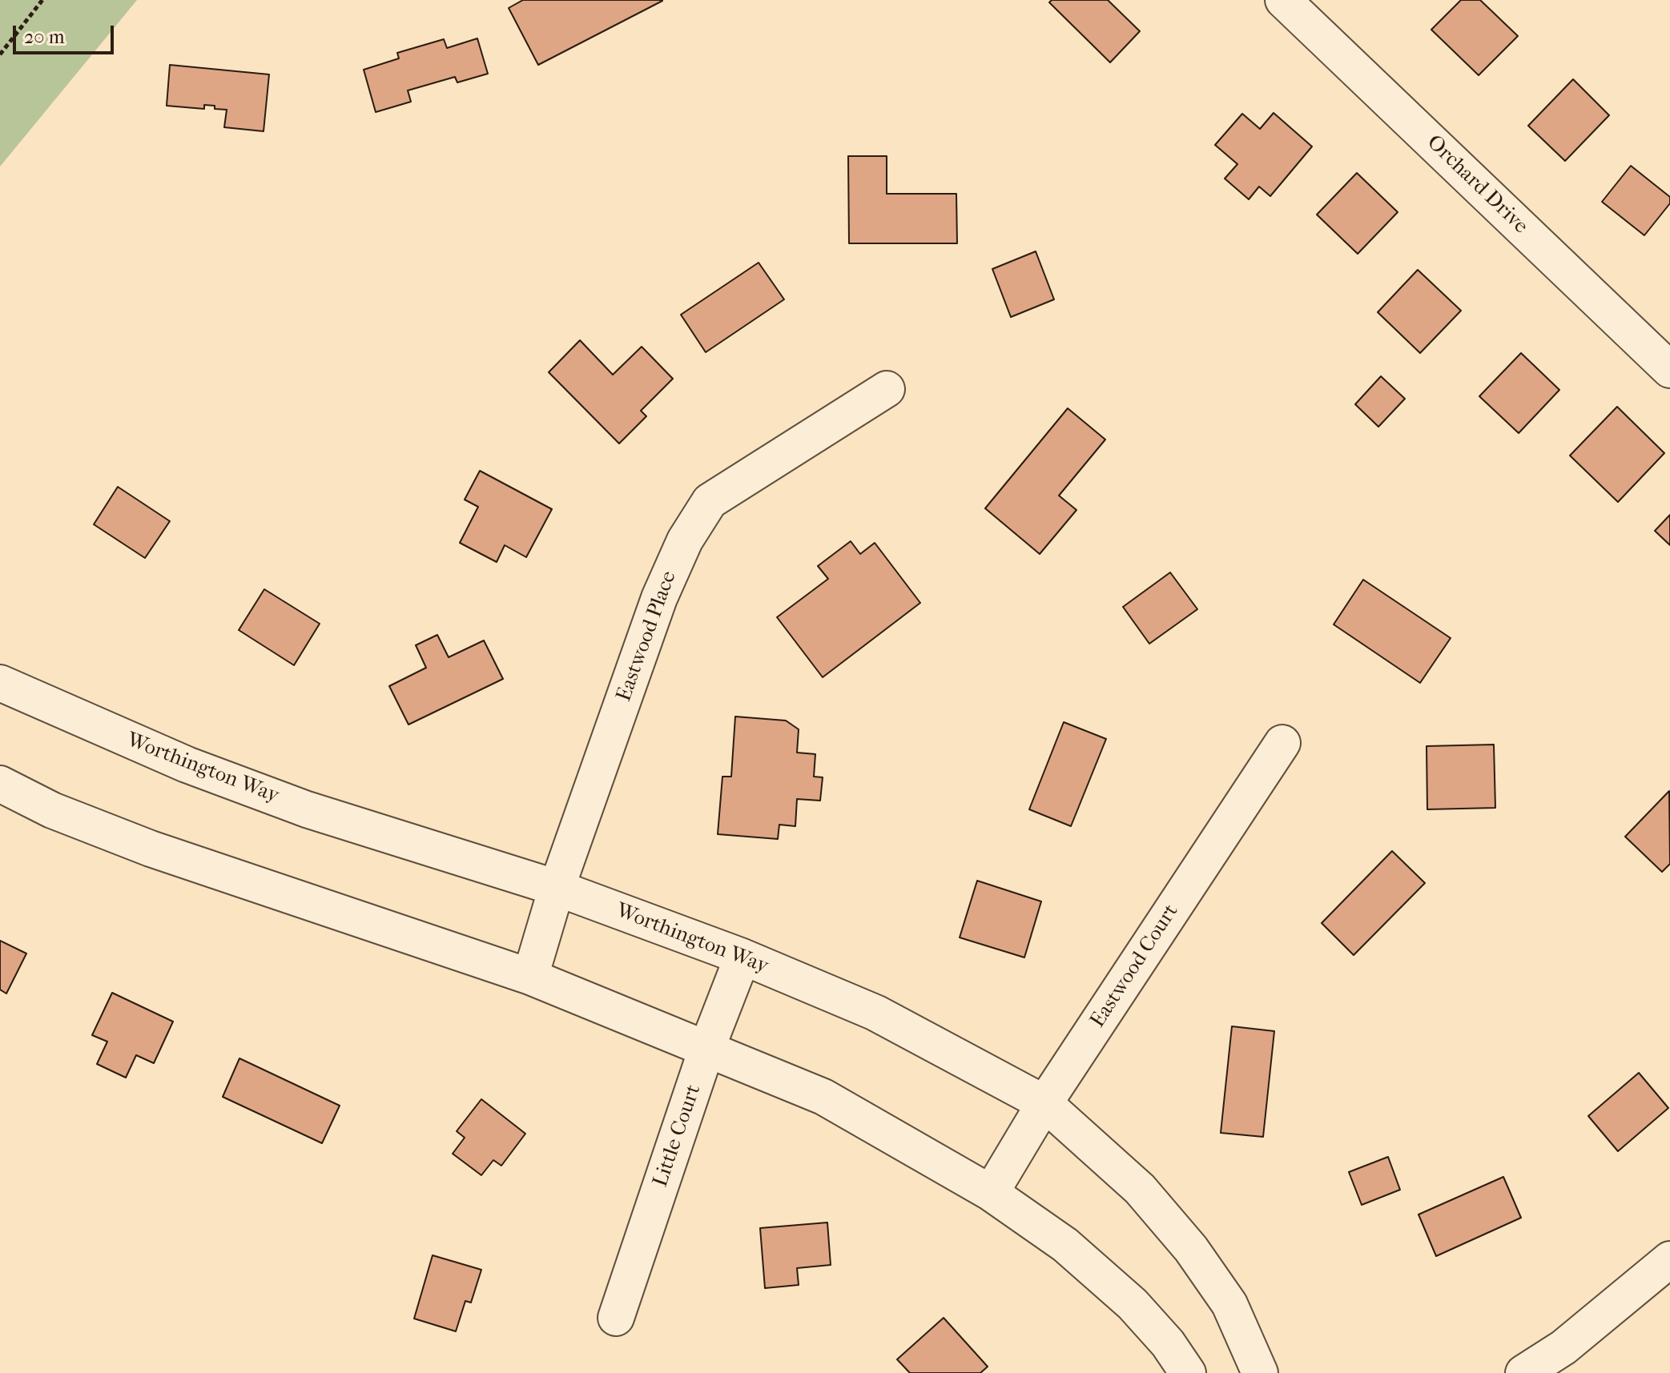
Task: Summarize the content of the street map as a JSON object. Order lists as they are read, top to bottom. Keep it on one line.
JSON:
{"streets":{"street":["Orchard Drive","Eastwood Place","Worthington Way","Eastwood Court","Little Court"]},"crossings":[["Eastwood Place","Worthington Way"],["Worthington Way","Eastwood Court"],["Worthington Way","Little Court"]],"scale_bar":"20 m"}
